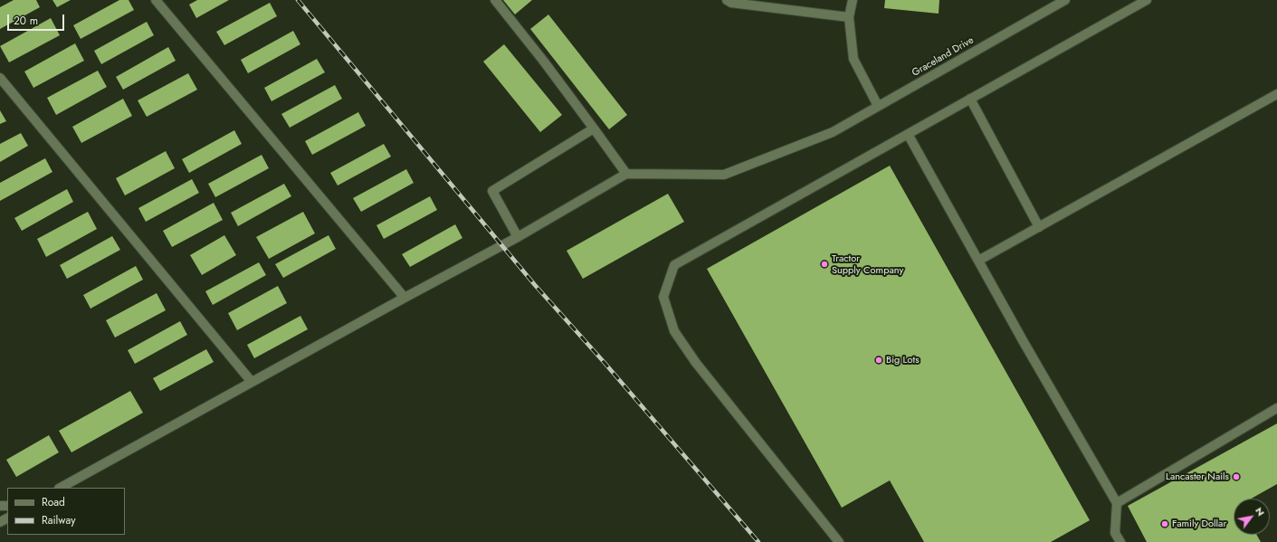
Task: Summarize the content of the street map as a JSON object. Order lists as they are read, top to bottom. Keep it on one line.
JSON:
{"streets":{"street":["Graceland Drive"]},"places":["Tractor Supply Company","Big Lots","Lancaster Nails","Family Dollar"],"legend":["Road","Railway"],"scale_bar":"20 m","north":"top right"}
